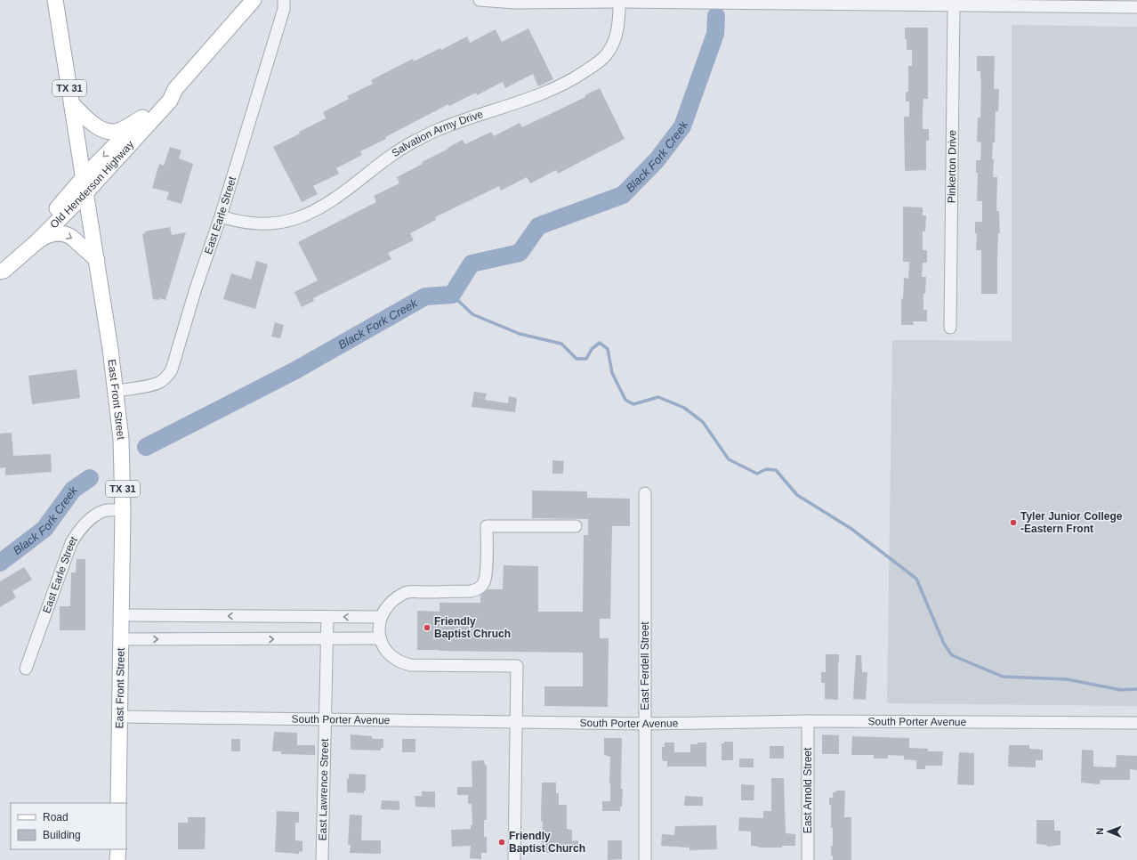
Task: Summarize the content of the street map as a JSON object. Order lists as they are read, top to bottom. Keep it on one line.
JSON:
{"streets":{"main road":["TX 31","Old Henderson Highway","East Front Street"],"street":["Salvation Army Drive","Pinkerton Drive","East Earle Street","East Ferdell Street","South Porter Avenue","East Lawrence Street","East Arnold Street"]},"crossings":[["Salvation Army Drive","East Earle Street"],["Old Henderson Highway","East Front Street"],["East Earle Street","East Front Street"],["East Front Street","South Porter Avenue"],["East Ferdell Street","South Porter Avenue"],["South Porter Avenue","East Lawrence Street"],["South Porter Avenue","East Arnold Street"]],"water":["Black Fork Creek"],"places":["Tyler Junior College -Eastern Front","Friendly Baptist Chruch","Friendly Baptist Church"],"legend":["Road","Building"],"north":"left"}
